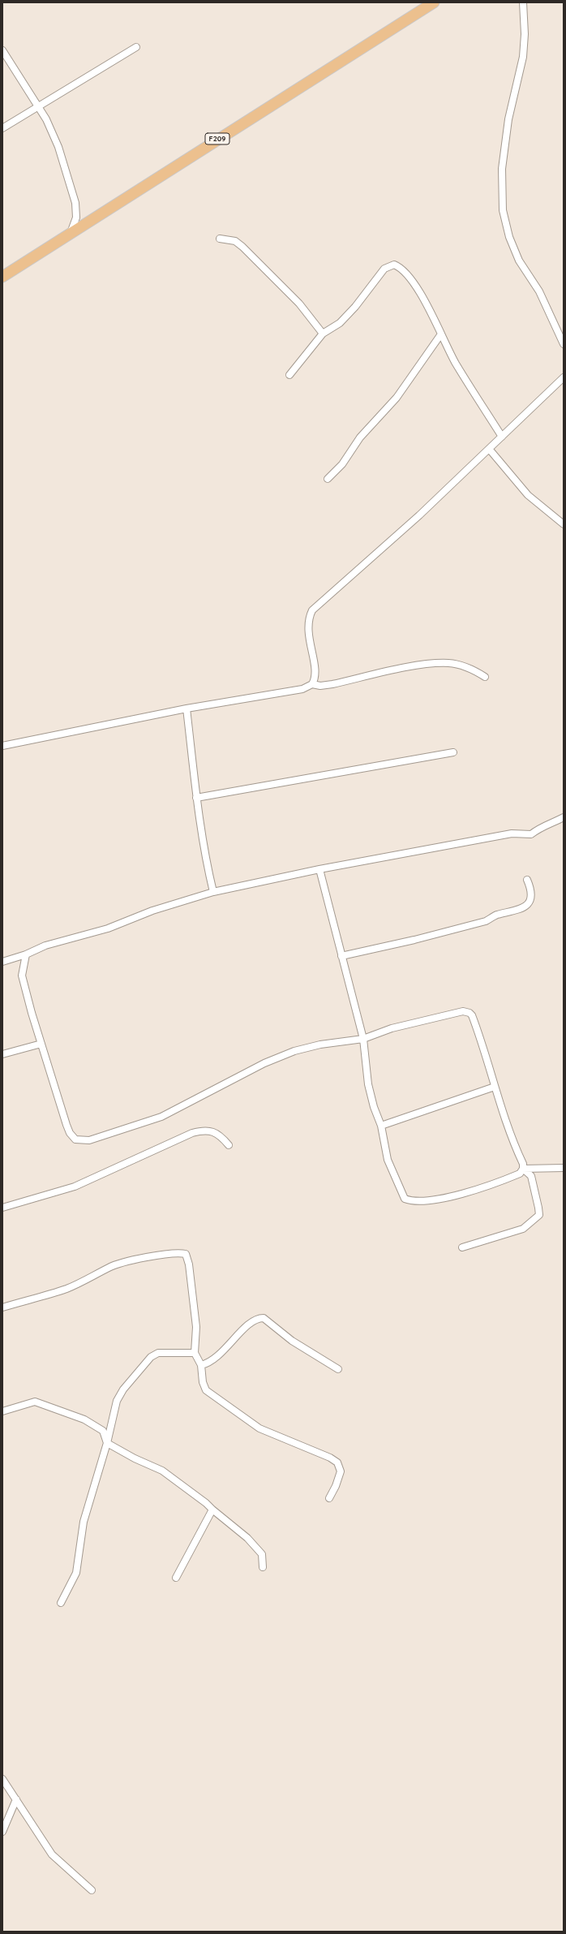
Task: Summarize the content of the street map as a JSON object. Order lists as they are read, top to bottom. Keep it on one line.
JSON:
{"streets":{"main road":["F209"]}}
